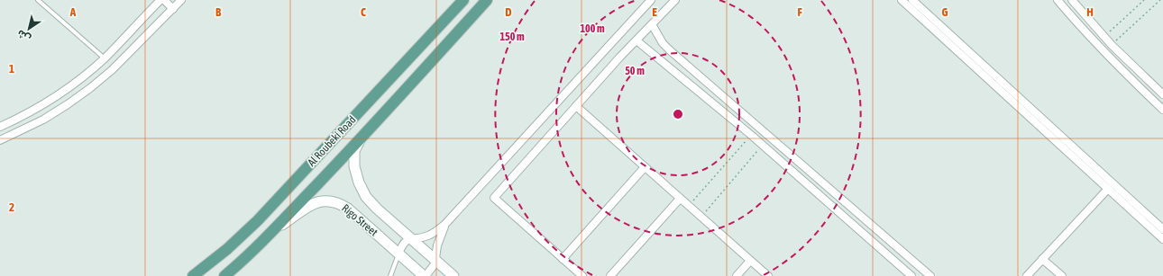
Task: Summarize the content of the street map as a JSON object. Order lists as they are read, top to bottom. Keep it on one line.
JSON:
{"streets":{"main road":["Al Roubeki Road","Rigo Street"]},"crossings":[["Al Roubeki Road","Rigo Street"]],"north":"bottom left","grid":{"columns":["A","B","C","D","E","F","G","H"],"rows":["1","2"]},"rings":["100 m","150 m","50 m"]}
